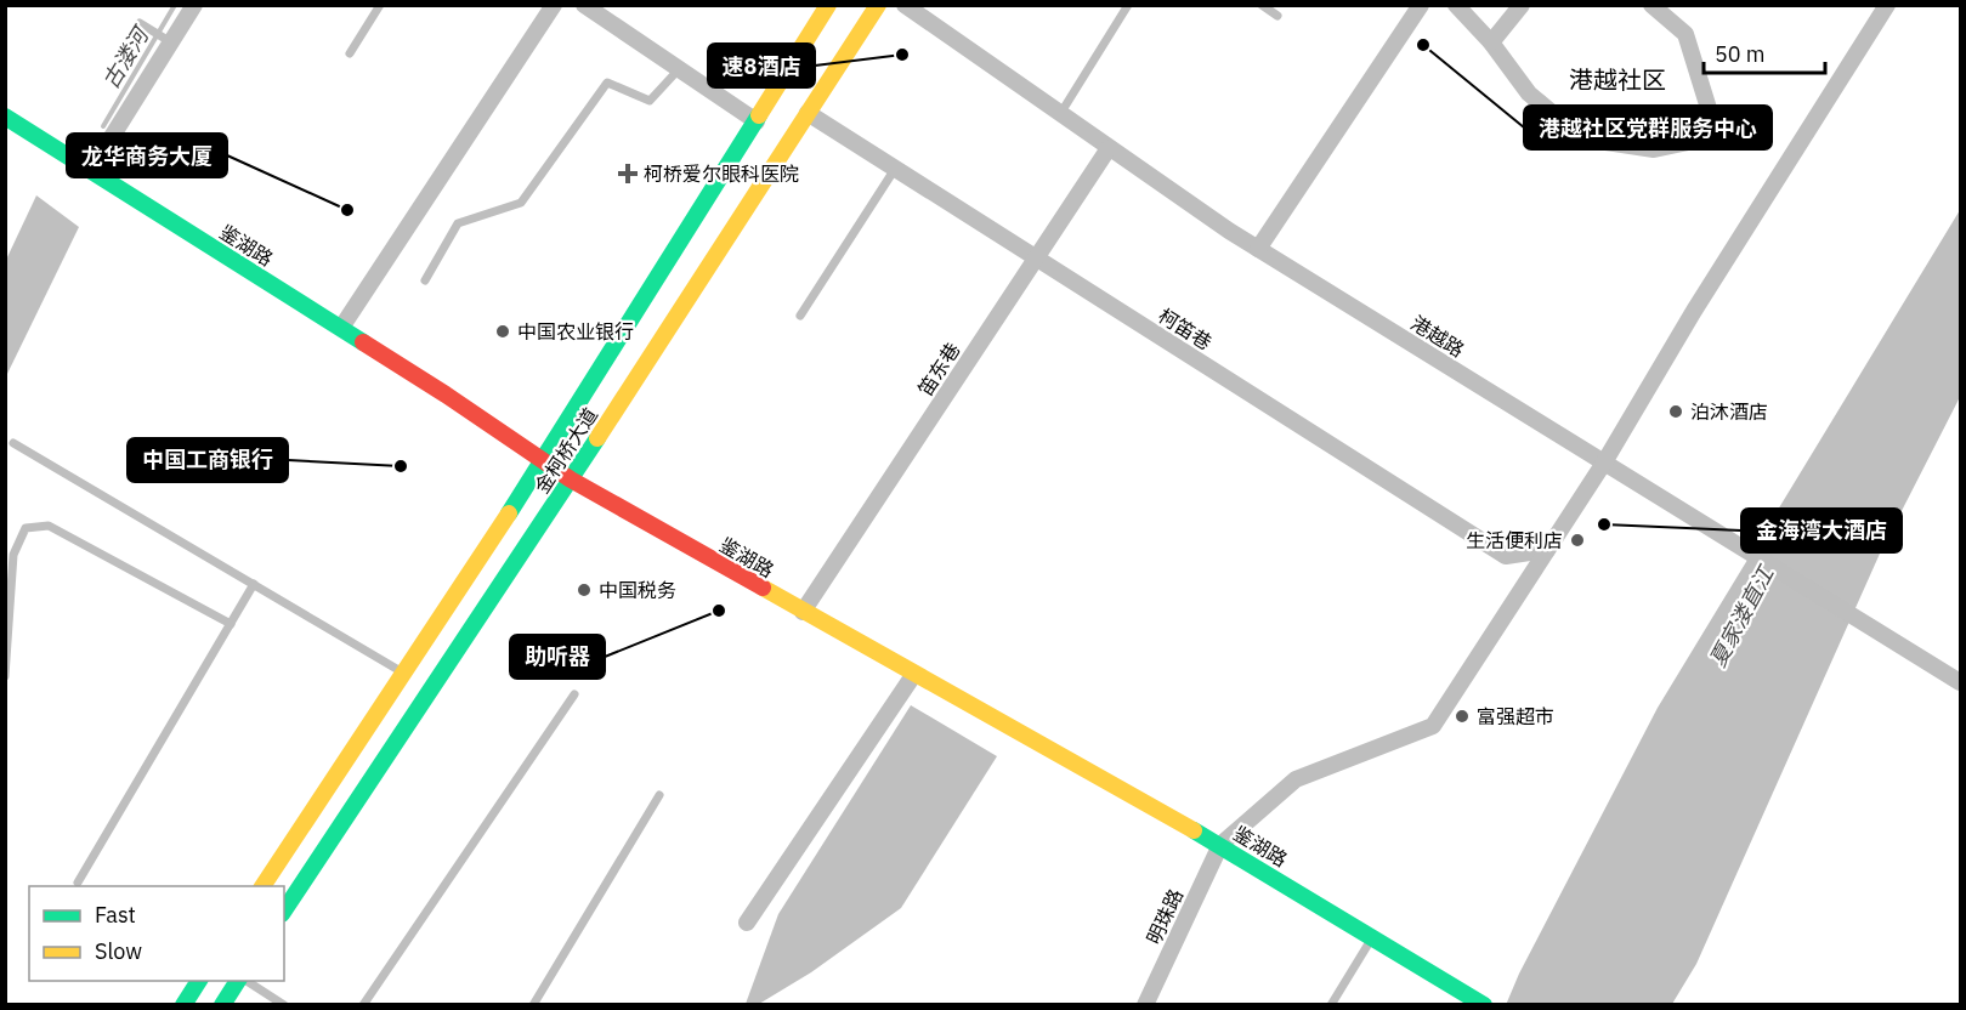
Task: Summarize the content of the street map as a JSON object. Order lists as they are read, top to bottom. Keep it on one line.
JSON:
{"streets":{"main road":["鉴湖路","金柯桥大道"],"street":["柯笛巷","港越路","笛东巷","明珠路"]},"crossings":[["鉴湖路","笛东巷"],["鉴湖路","金柯桥大道"],["鉴湖路","明珠路"],["柯笛巷","笛东巷"],["柯笛巷","金柯桥大道"],["港越路","笛东巷"]],"districts":["港越社区"],"water":["古溇河","夏家溇直江"],"places":{"other":["港越社区党群服务中心","速8酒店","龙华商务大厦","中国农业银行","泊沐酒店","中国工商银行","金海湾大酒店","生活便利店","中国税务","助听器","富强超市"],"health":["柯桥爱尔眼科医院"]},"legend":["Fast","Slow"],"scale_bar":"50 m"}
